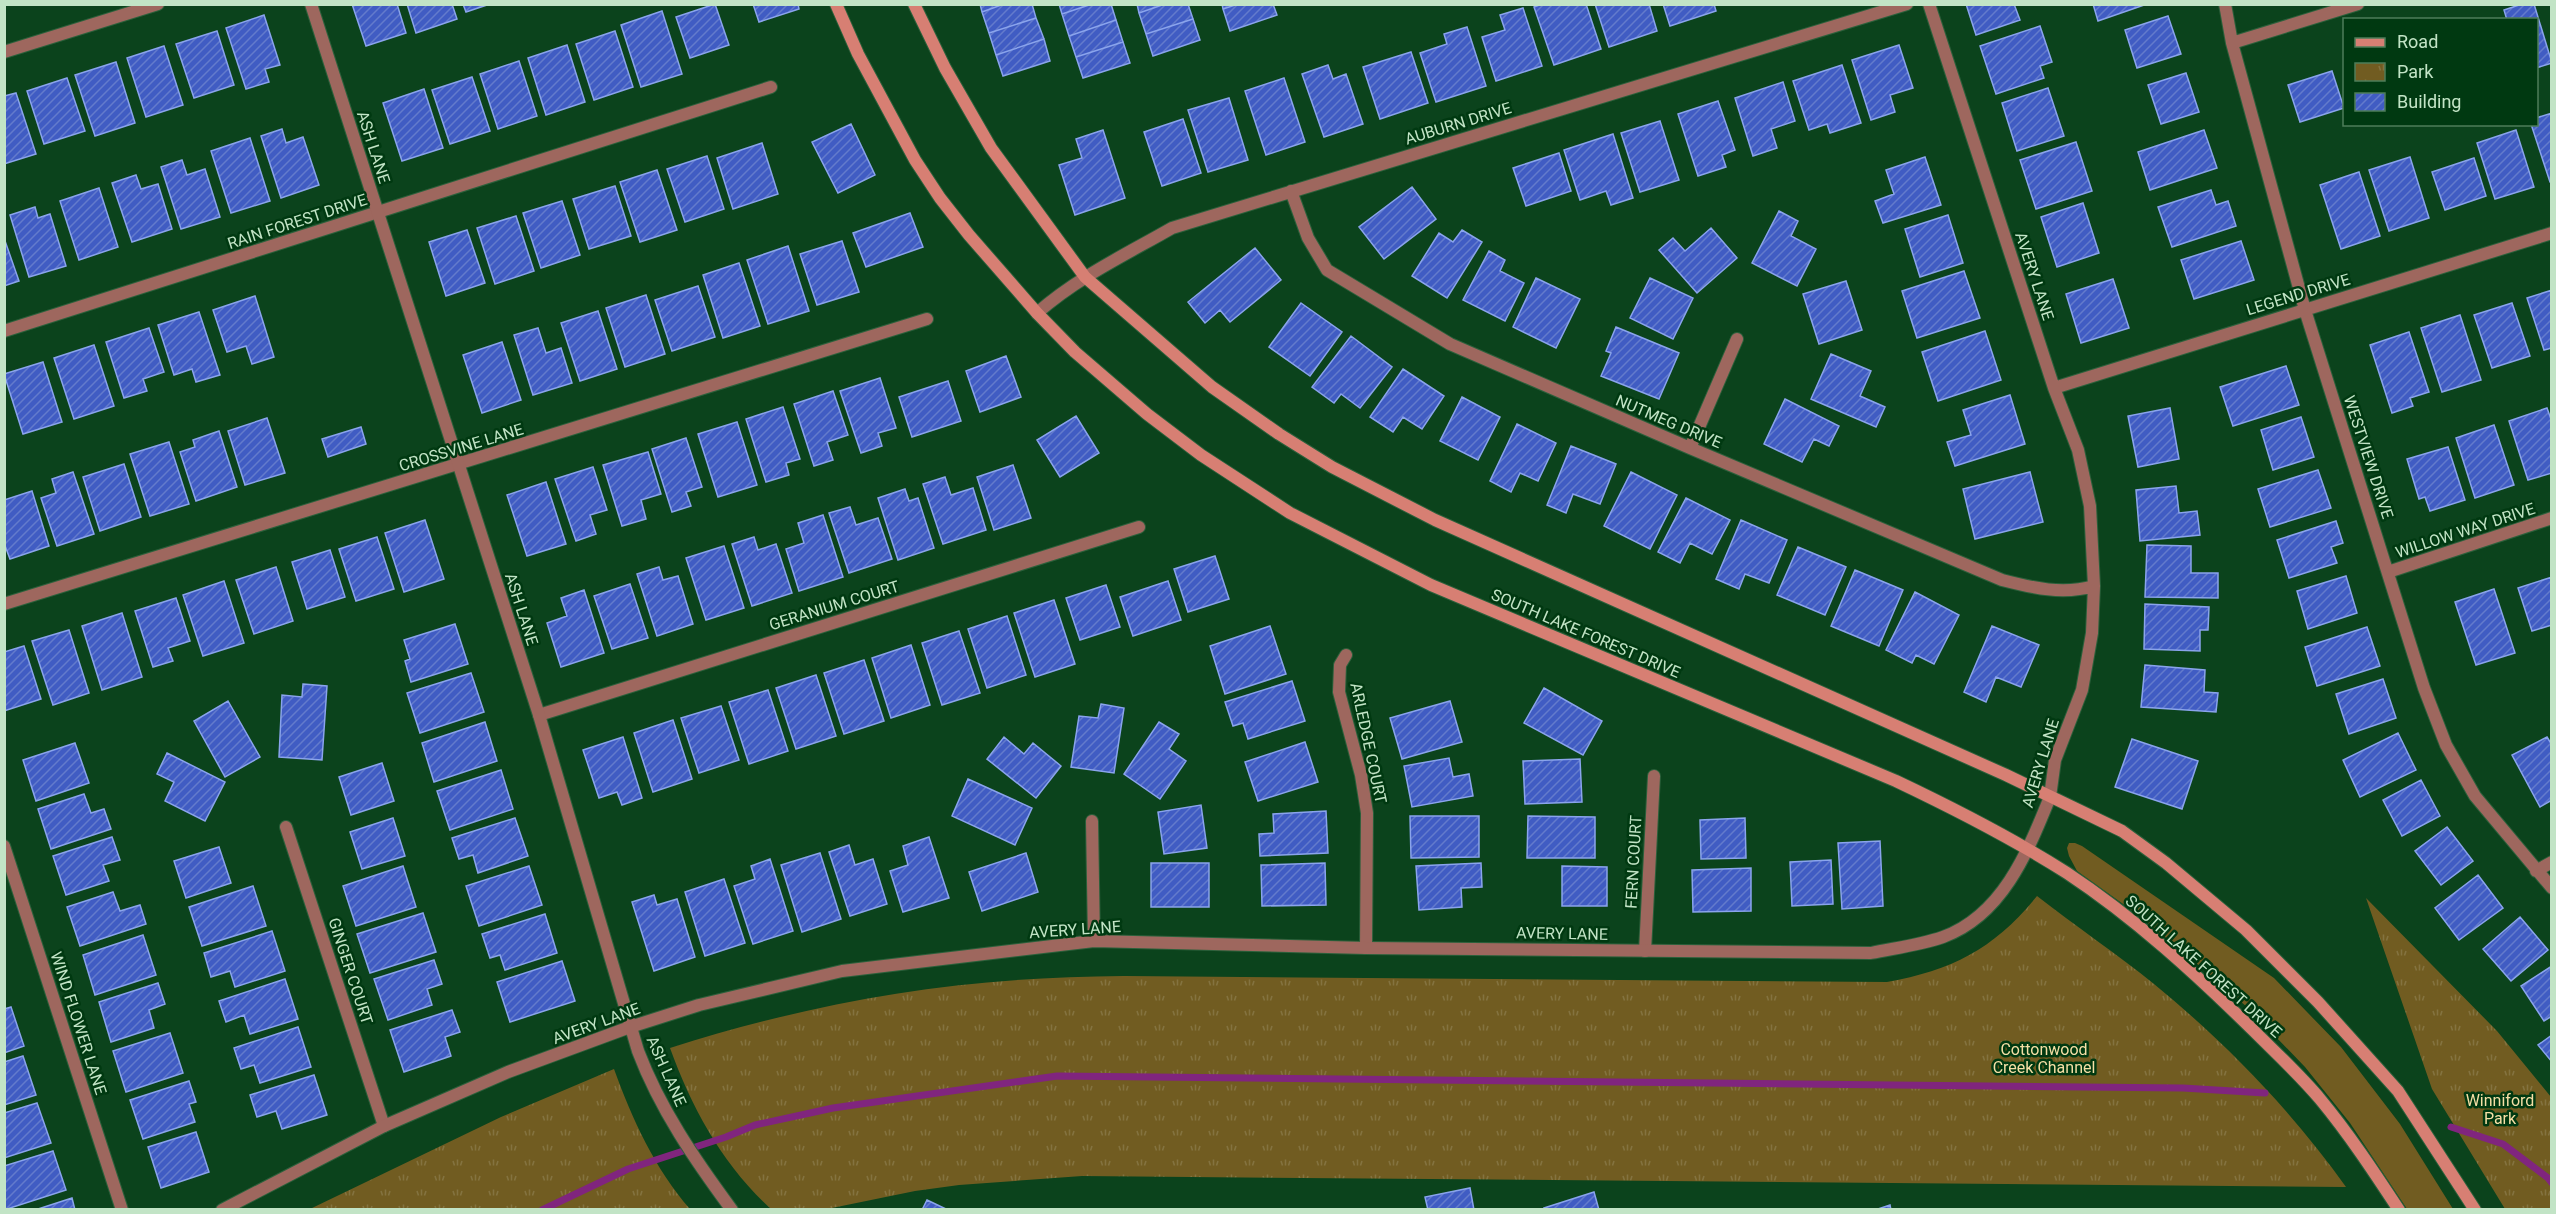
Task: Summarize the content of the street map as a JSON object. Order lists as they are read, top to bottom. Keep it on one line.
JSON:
{"streets":{"main road":["SOUTH LAKE FOREST DRIVE"],"street":["AUBURN DRIVE","ASH LANE","RAIN FOREST DRIVE","AVERY LANE","LEGEND DRIVE","NUTMEG DRIVE","CROSSVINE LANE","WESTVIEW DRIVE","WILLOW WAY DRIVE","GERANIUM COURT","ARLEDGE COURT","FERN COURT","GINGER COURT","WIND FLOWER LANE"]},"crossings":[["AUBURN DRIVE","NUTMEG DRIVE"],["AUBURN DRIVE","SOUTH LAKE FOREST DRIVE"],["ASH LANE","RAIN FOREST DRIVE"],["ASH LANE","AVERY LANE"],["ASH LANE","CROSSVINE LANE"],["ASH LANE","GERANIUM COURT"],["AVERY LANE","LEGEND DRIVE"],["AVERY LANE","NUTMEG DRIVE"],["AVERY LANE","SOUTH LAKE FOREST DRIVE"],["AVERY LANE","ARLEDGE COURT"],["AVERY LANE","FERN COURT"],["AVERY LANE","GINGER COURT"],["LEGEND DRIVE","WESTVIEW DRIVE"],["WESTVIEW DRIVE","WILLOW WAY DRIVE"]],"parks":["Cottonwood Creek Channel","Winniford Park"],"legend":["Road","Park","Building"]}
